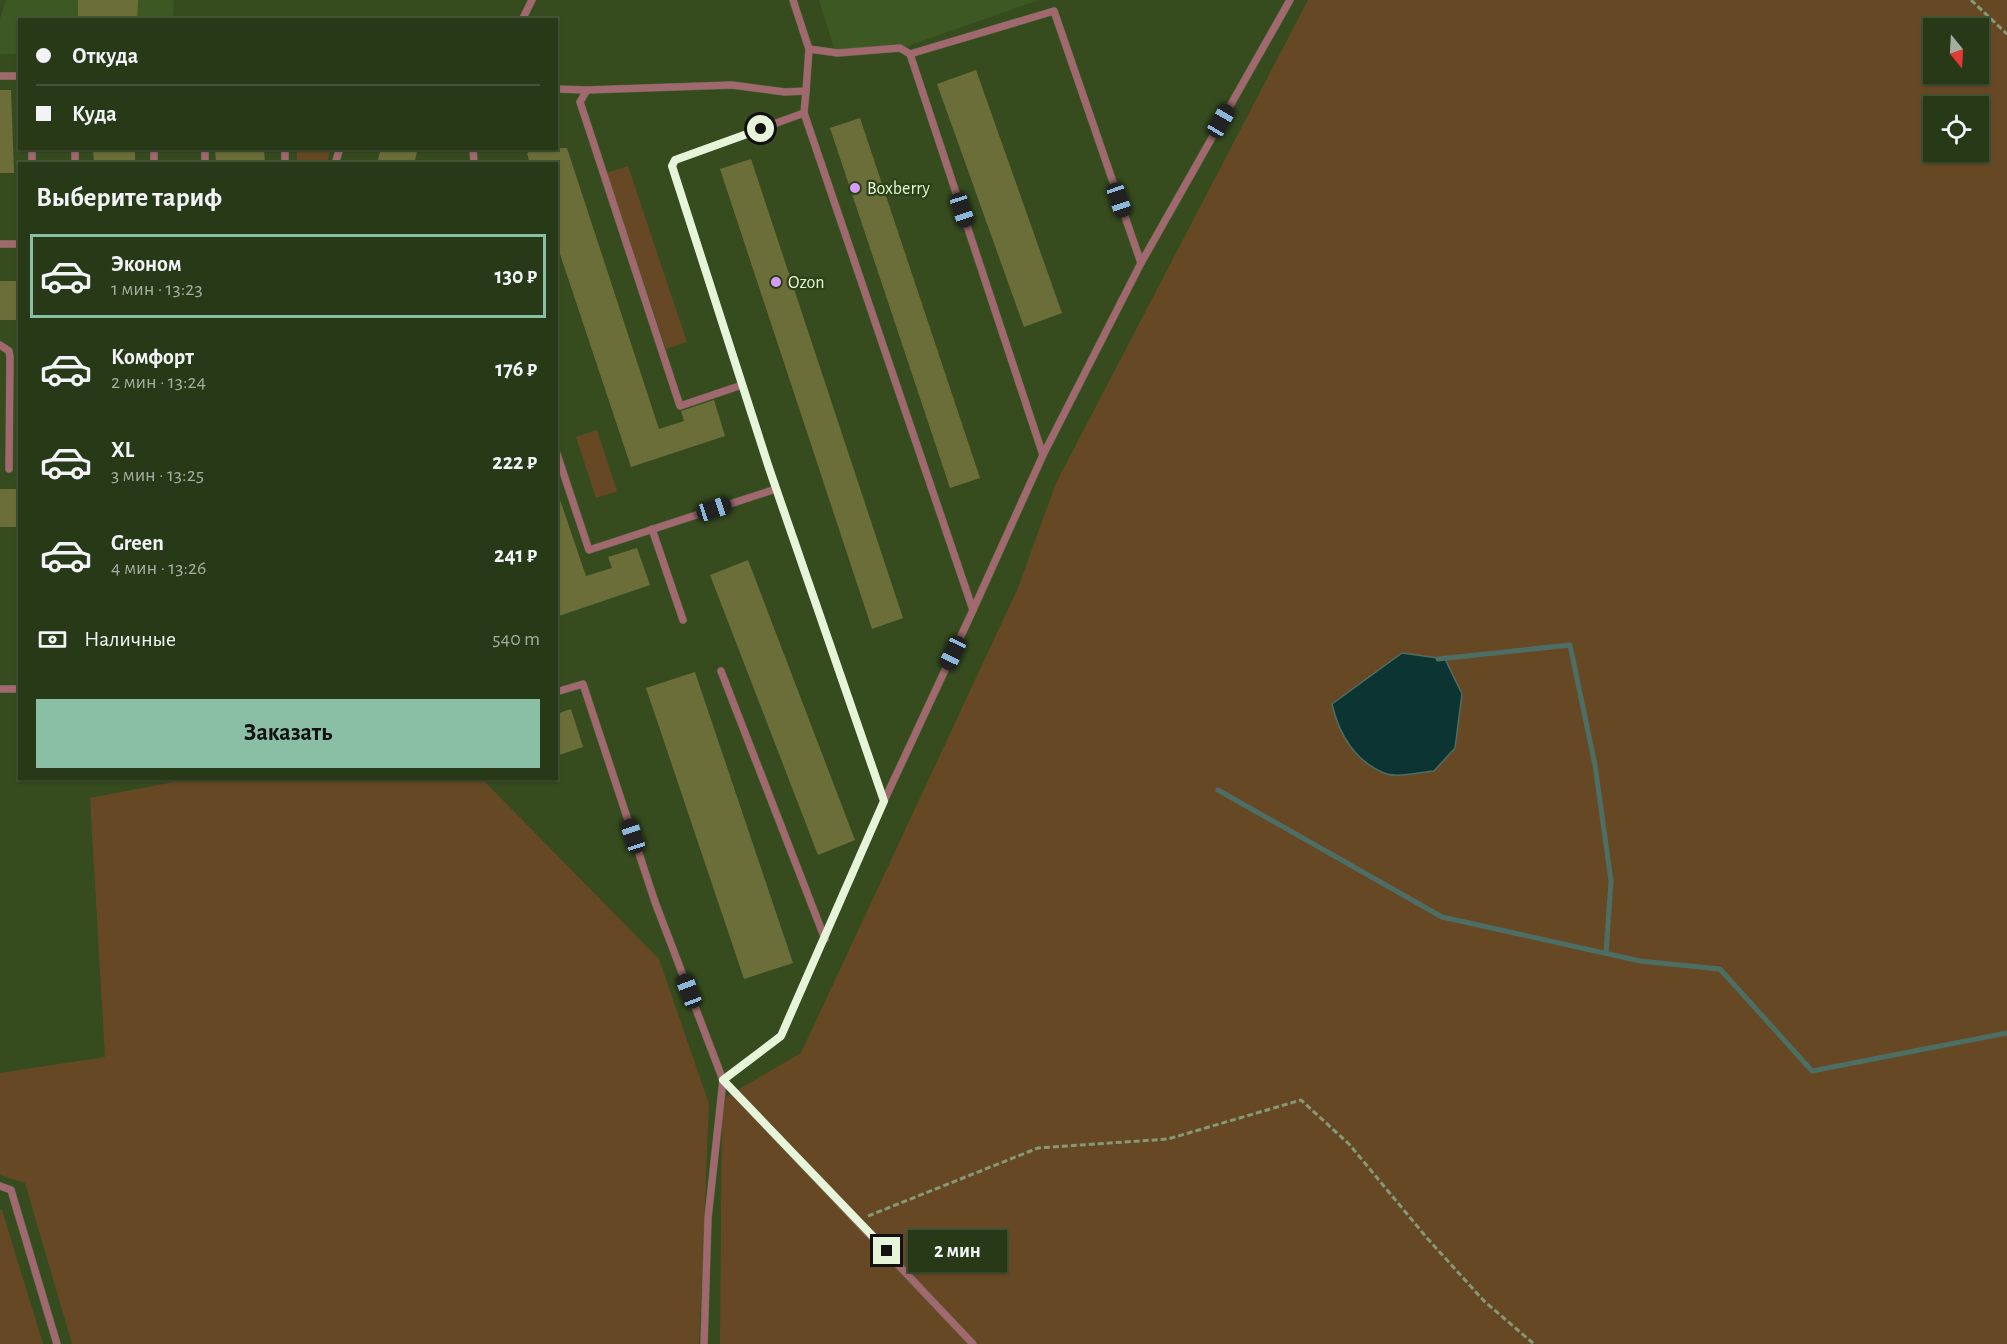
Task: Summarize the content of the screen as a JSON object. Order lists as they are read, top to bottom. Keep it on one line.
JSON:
{"places":["Boxberry","Ozon"],"north":"bottom","page":{"banner":["Откуда","Куда"],"heading":"Выберите тариф","list":[{"name":"Эконом","note":"1 мин · 13:23","value":"130 ₽"},{"name":"Комфорт","note":"2 мин · 13:24","value":"176 ₽"},{"name":"XL","note":"3 мин · 13:25","value":"222 ₽"},{"name":"Green","note":"4 мин · 13:26","value":"241 ₽"}],"pay":["Наличные","540 m"],"buttons":"Заказать","bubble":"2 мин"}}
